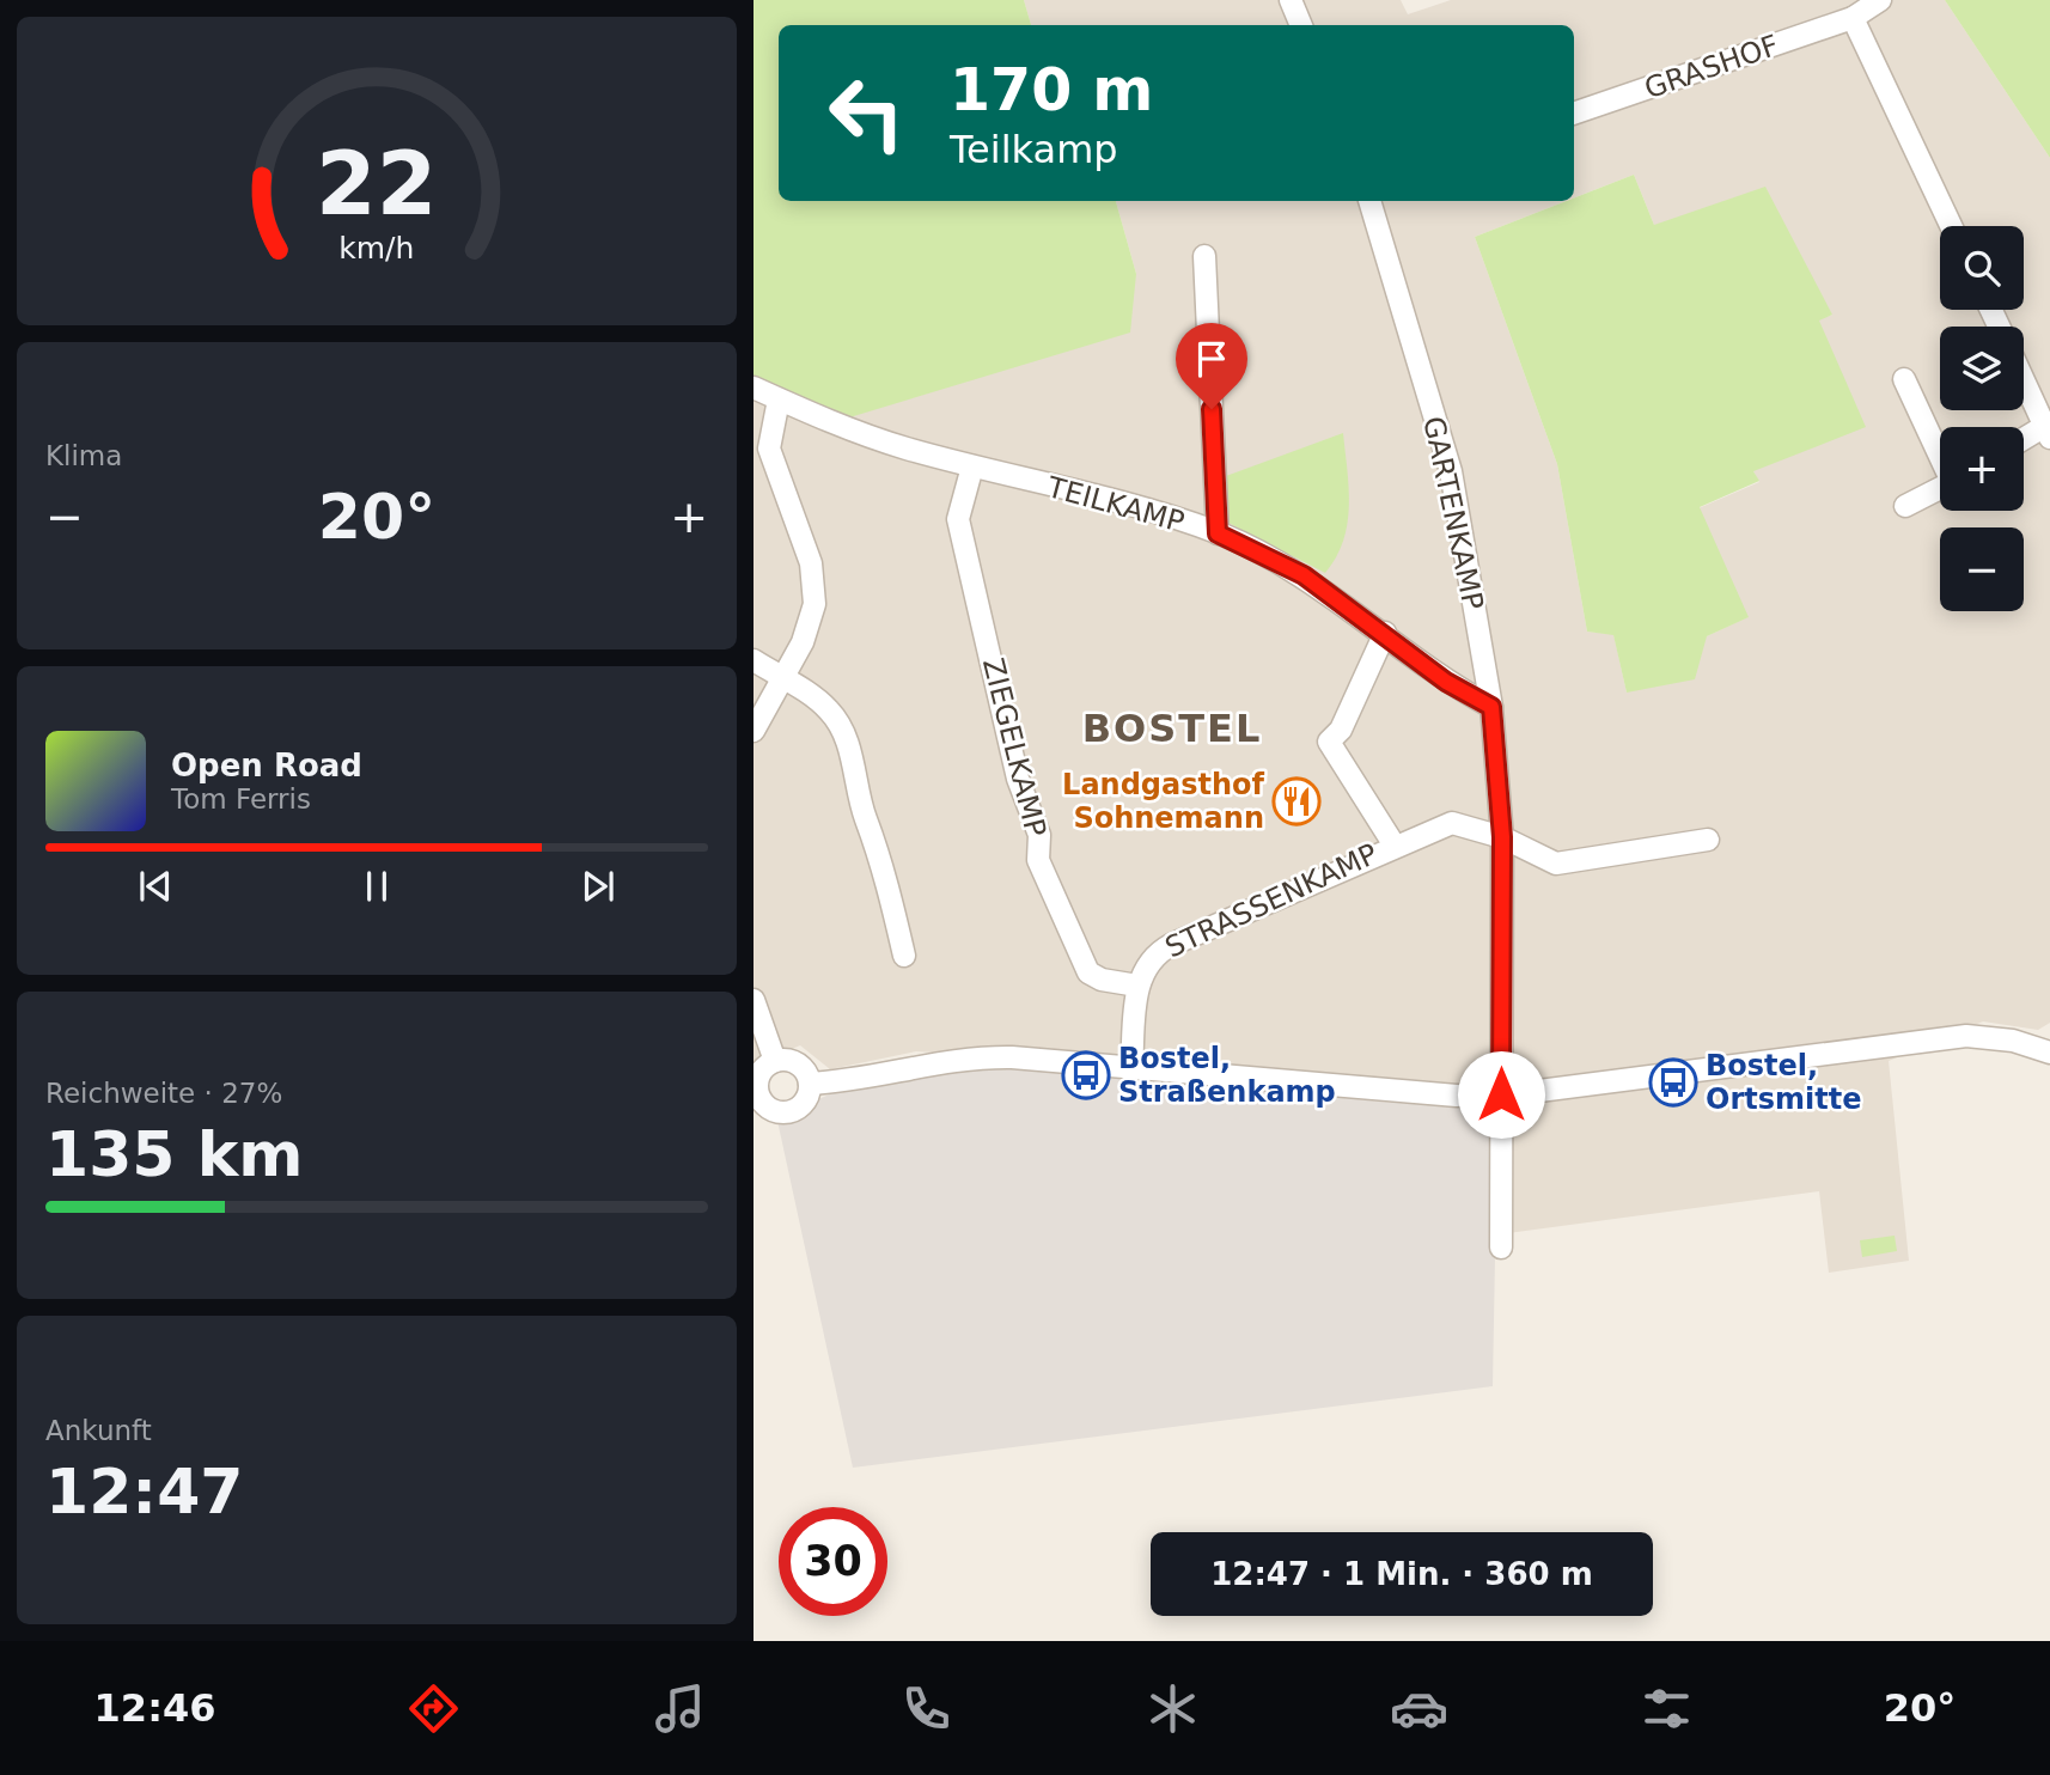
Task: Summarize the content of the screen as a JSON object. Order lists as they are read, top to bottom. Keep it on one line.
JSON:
{"streets":{"street":["GRASHOF","TEILKAMP","GARTENKAMP","ZIEGELKAMP","STRASSENKAMP"]},"crossings":[["TEILKAMP","GARTENKAMP"],["TEILKAMP","ZIEGELKAMP"],["GARTENKAMP","STRASSENKAMP"],["ZIEGELKAMP","STRASSENKAMP"]],"districts":["BOSTEL"],"places":{"restaurant":["Landgasthof Sohnemann"],"bus stop":["Bostel, Straßenkamp","Bostel, Ortsmitte"]},"page":{"turn":["170 m","Teilkamp"],"map_buttons":["+","−"],"tile":["Klima",["Reichweite · 27%","135 km"],["Ankunft","12:47"]],"heat":["−","20°","+"],"song":["Open Road","Tom Ferris"],"limit":"30","trip":"12:47 · 1 Min. · 360 m","tabs":["12:46","20°"],"gauge":["22","km/h"]}}
